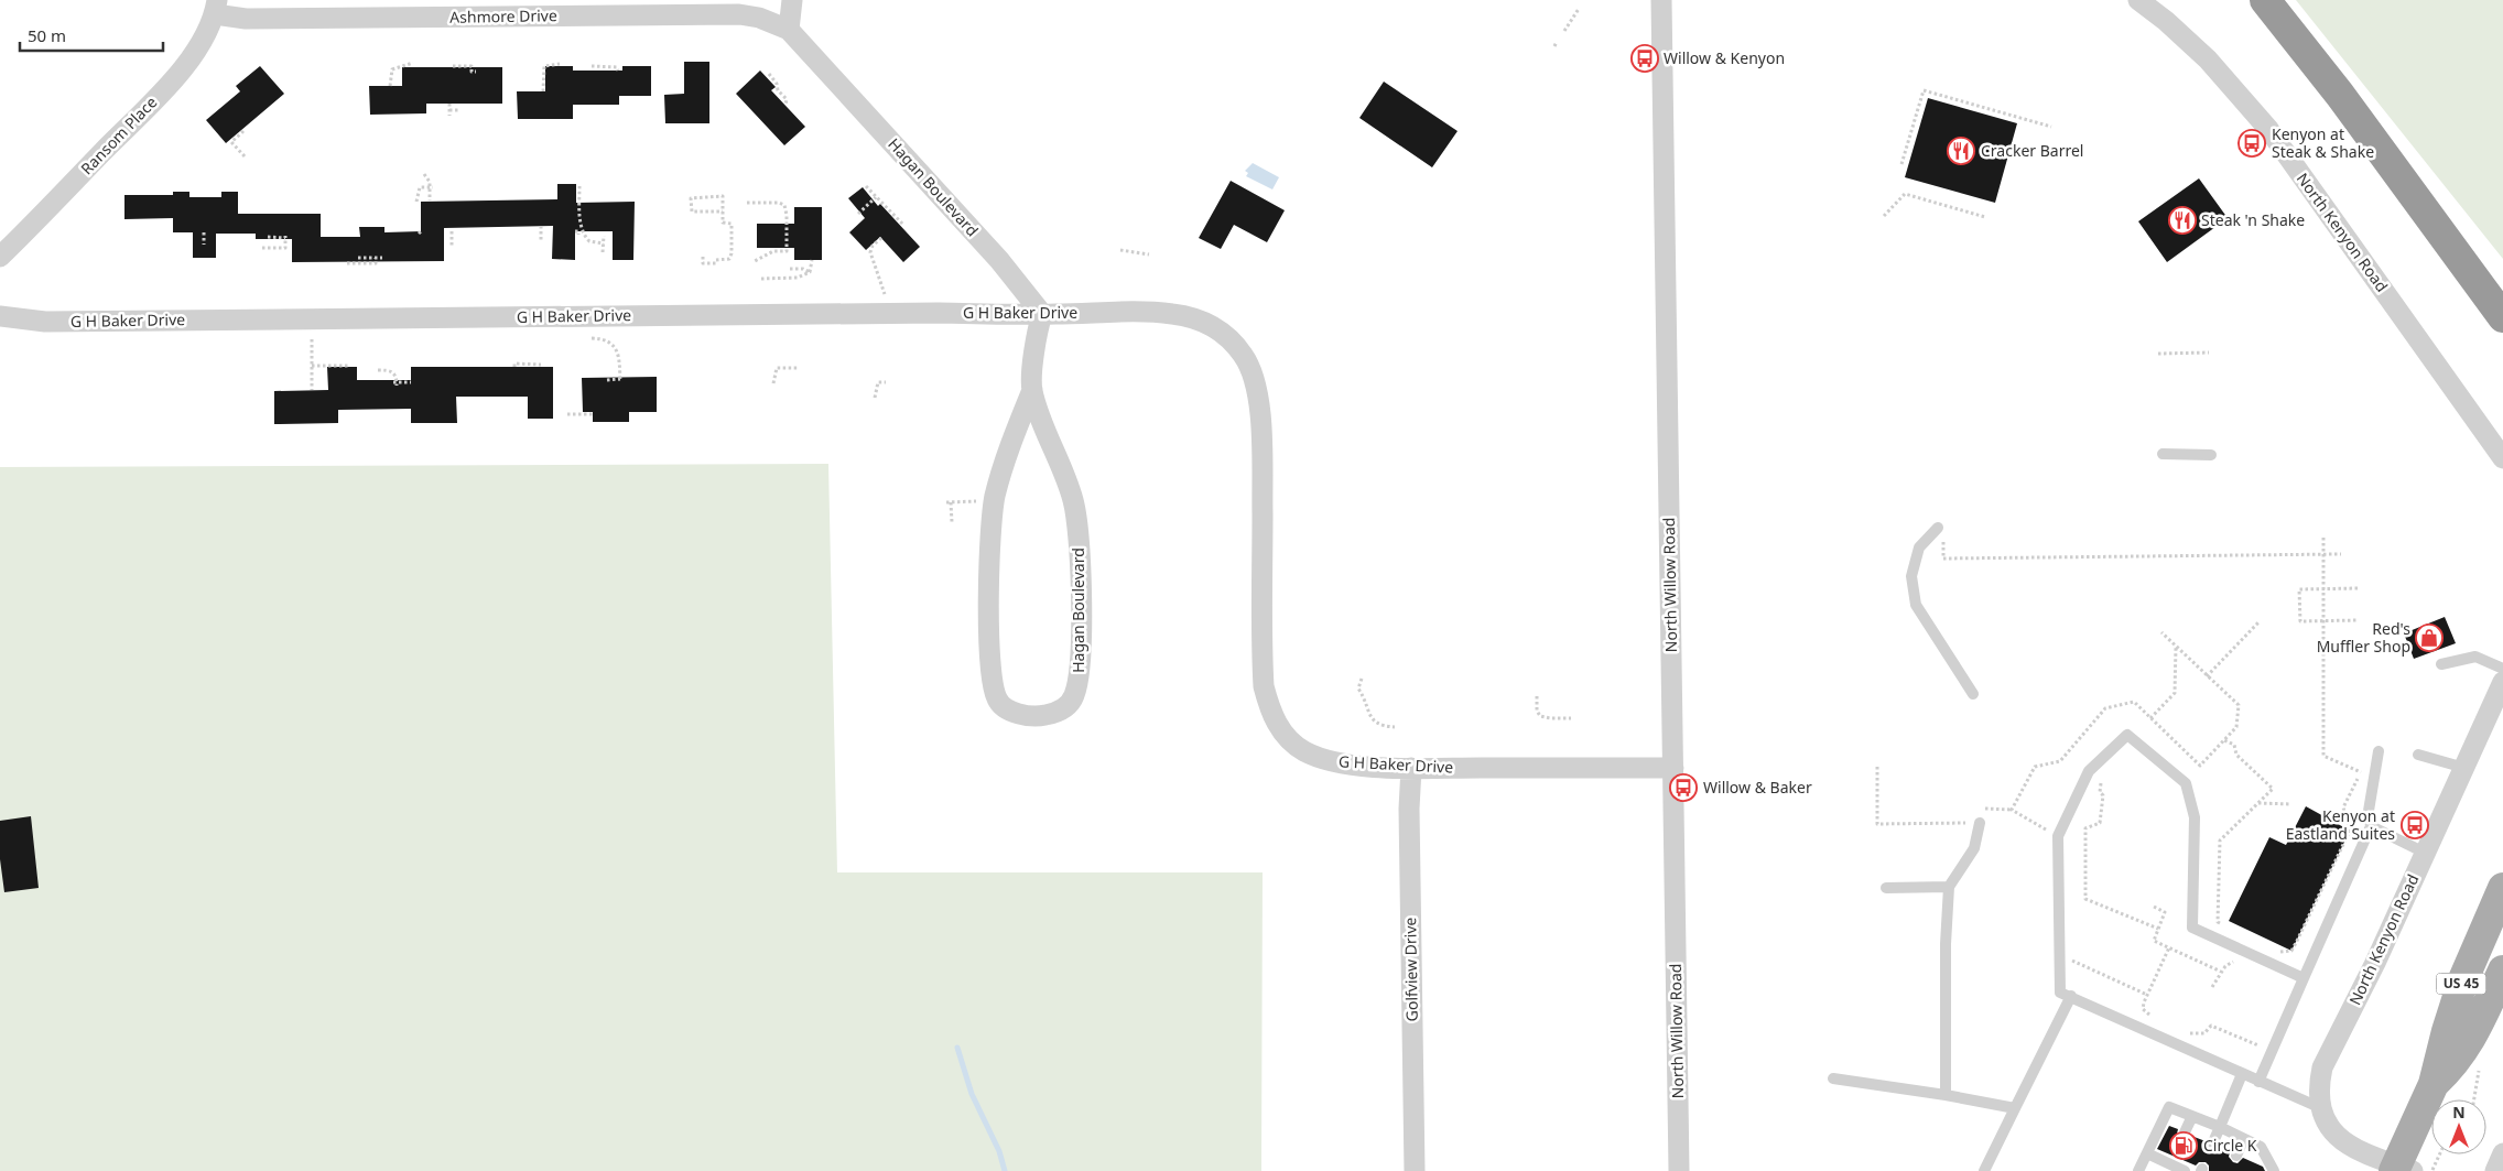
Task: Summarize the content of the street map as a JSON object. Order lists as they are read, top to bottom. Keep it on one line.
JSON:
{"streets":{"main road":["US 45"],"street":["Ashmore Drive","Ransom Place","Hagan Boulevard","North Kenyon Road","G H Baker Drive","North Willow Road","Golfview Drive"]},"crossings":[["Ashmore Drive","Ransom Place"],["Ashmore Drive","Hagan Boulevard"],["Hagan Boulevard","G H Baker Drive"],["North Kenyon Road","US 45"],["G H Baker Drive","North Willow Road"],["G H Baker Drive","Golfview Drive"]],"places":{"bus stop":["Willow & Kenyon","Kenyon at Steak & Shake","Willow & Baker","Kenyon at Eastland Suites"],"restaurant":["Cracker Barrel","Steak 'n Shake"],"shop":["Red's Muffler Shop"],"fuel station":["Circle K"]},"scale_bar":"50 m","north":"top"}
